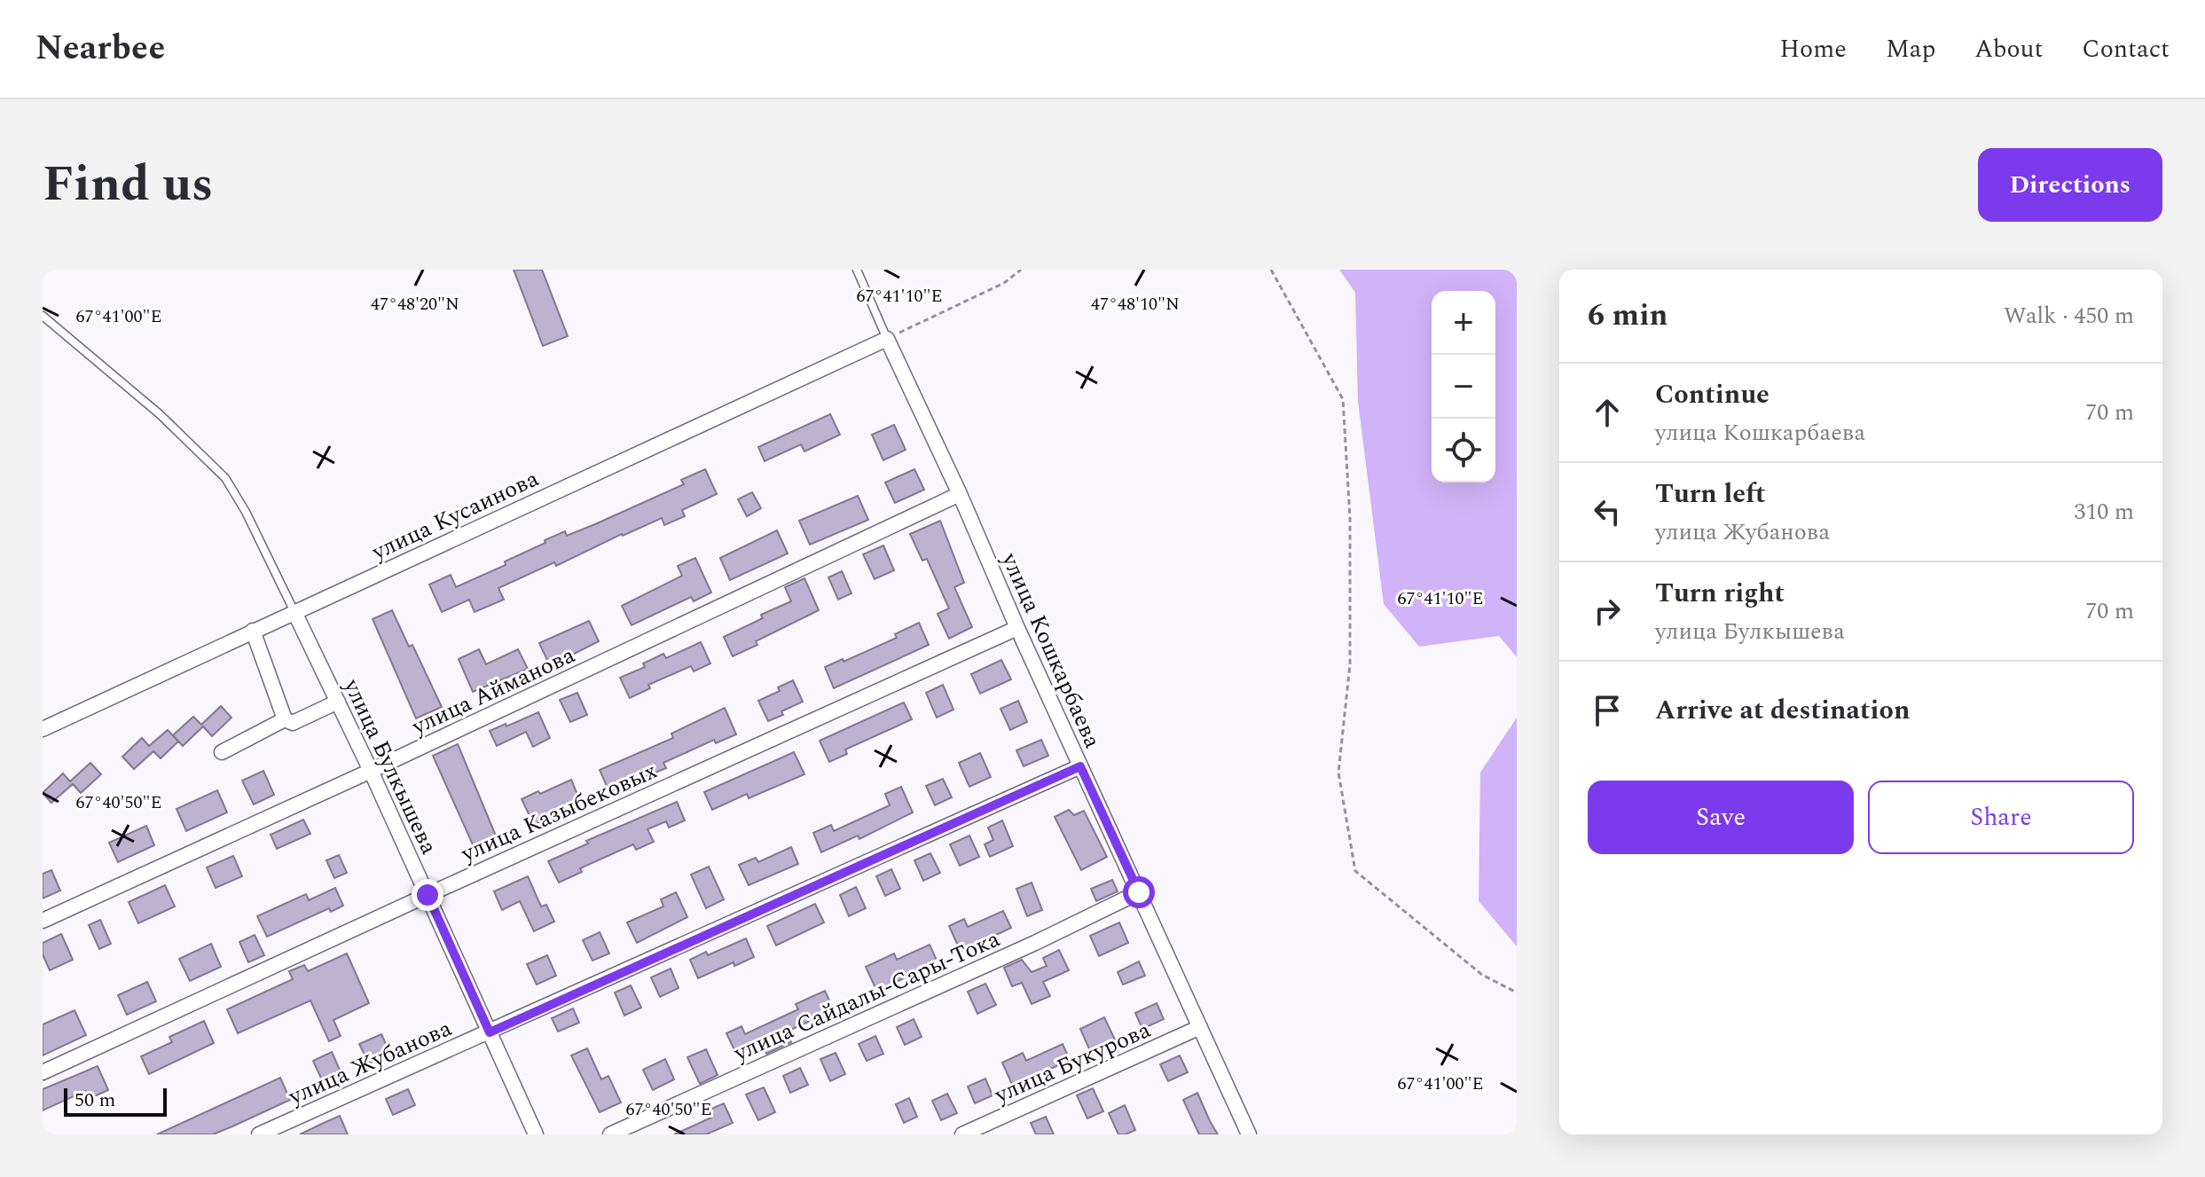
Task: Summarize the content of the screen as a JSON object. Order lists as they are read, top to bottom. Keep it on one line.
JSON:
{"streets":{"street":["улица Кусаинова","улица Кошкарбаева","улица Айманова","улица Булкышева","улица Казыбековых","улица Сайдалы-Сары-Тока","улица Жубанова","улица Букурова"]},"crossings":[["улица Кусаинова","улица Кошкарбаева"],["улица Кусаинова","улица Булкышева"],["улица Кошкарбаева","улица Айманова"],["улица Кошкарбаева","улица Казыбековых"],["улица Кошкарбаева","улица Сайдалы-Сары-Тока"],["улица Кошкарбаева","улица Жубанова"],["улица Кошкарбаева","улица Букурова"],["улица Айманова","улица Булкышева"],["улица Булкышева","улица Казыбековых"],["улица Булкышева","улица Жубанова"]],"scale_bar":"50 m","page":{"header":"Nearbee","nav":["Home","Map","About","Contact"],"title":"Find us","buttons":["Directions",["Save","Share"]],"heading":["6 min","Walk · 450 m"],"map_buttons":["+","−"],"list":[["Continue","улица Кошкарбаева","70 m"],["Turn left","улица Жубанова","310 m"],["Turn right","улица Булкышева","70 m"],"Arrive at destination"],"scale":"50 m"},"coordinates":["67°41'10\"E","47°48'20\"N","47°48'10\"N","67°41'00\"E","67°40'50\"E"]}
